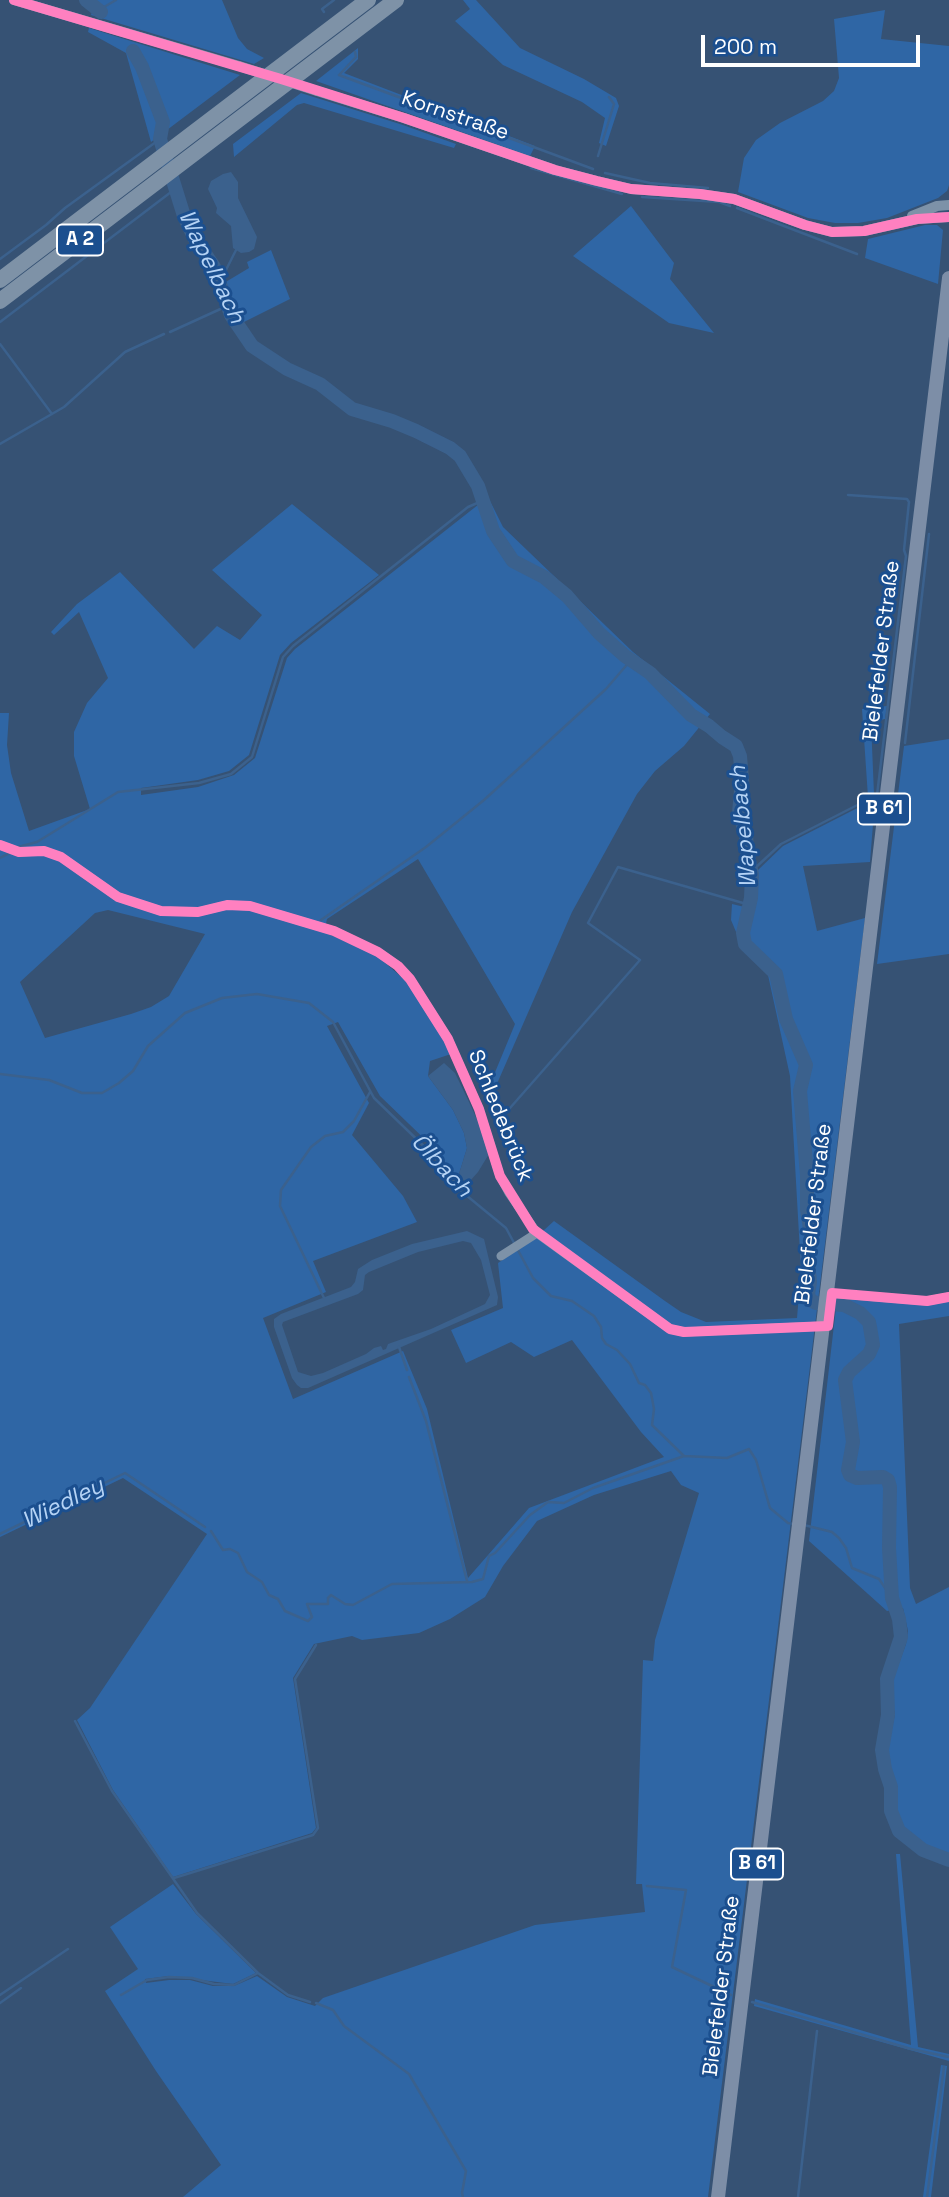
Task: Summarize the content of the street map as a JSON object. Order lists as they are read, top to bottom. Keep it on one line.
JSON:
{"streets":{"highway":["A 2"],"main road":["Bielefelder Straße","B 61"],"street":["Kornstraße","Schledebrück"]},"crossings":[["Bielefelder Straße","Schledebrück"]],"water":["Wapelbach","Ölbach","Wiedley"],"scale_bar":"200 m"}
